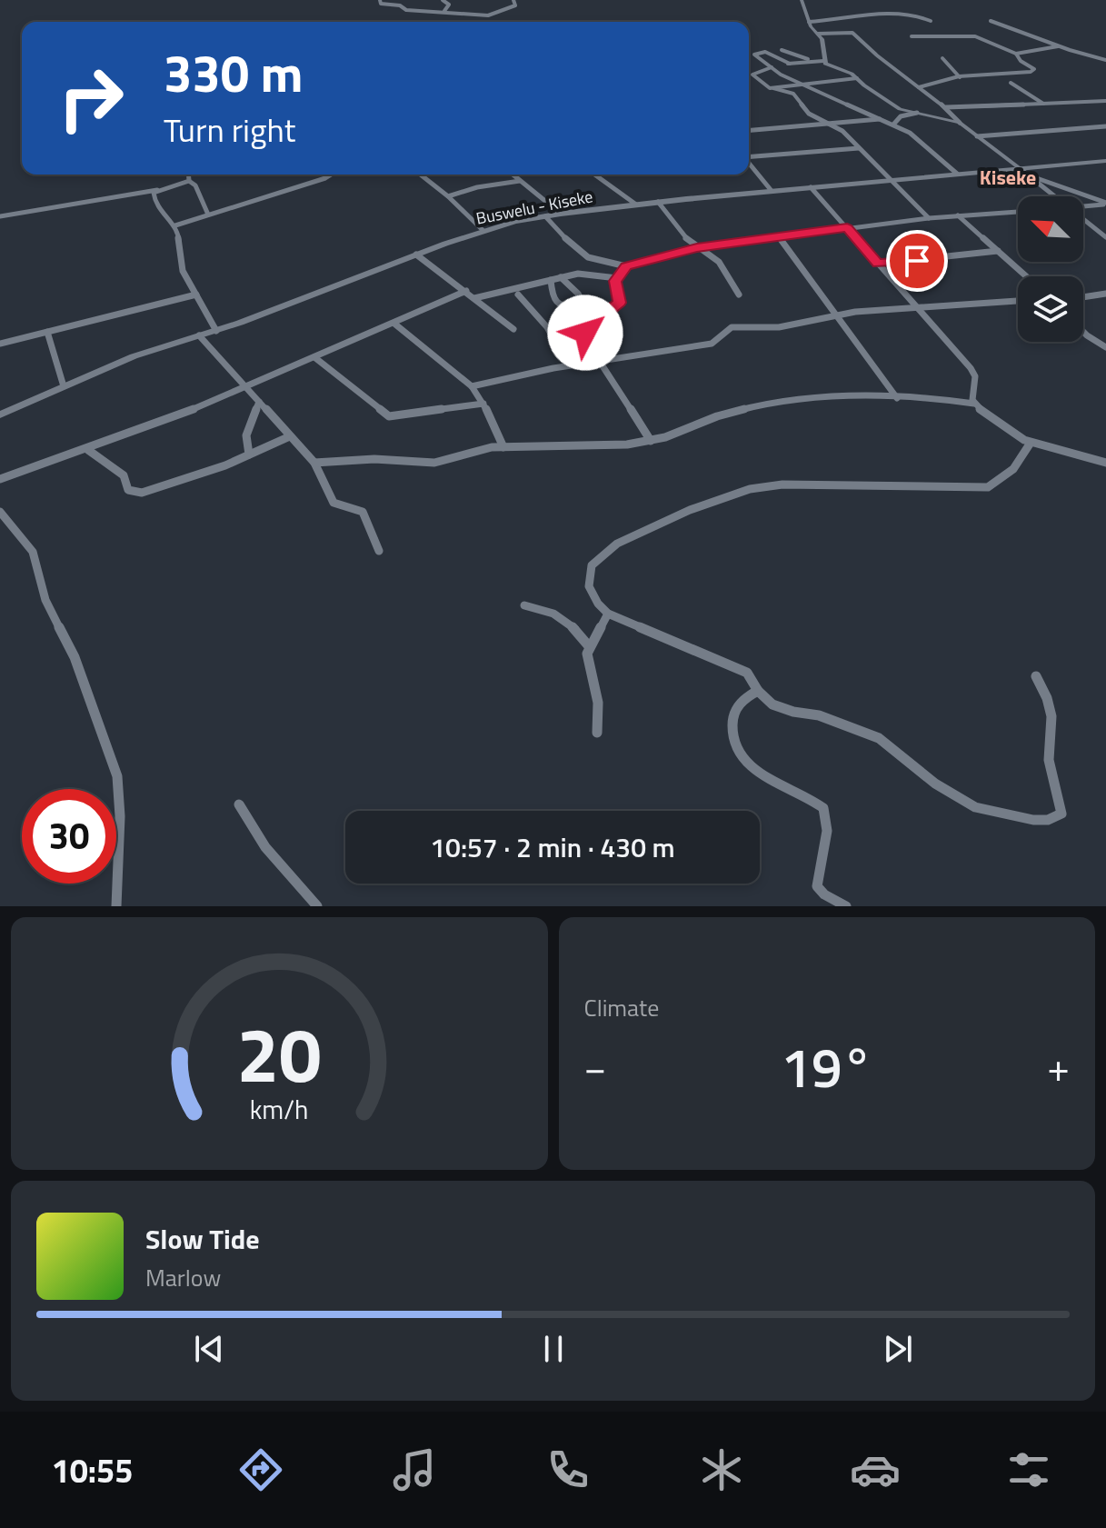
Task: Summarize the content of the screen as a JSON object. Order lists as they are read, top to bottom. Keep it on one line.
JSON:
{"streets":{"main road":["Buswelu - Kiseke"]},"districts":["Kiseke"],"north":"top left","page":{"turn":["330 m","Turn right"],"limit":"30","trip":"10:57 · 2 min · 430 m","tile":"Climate","heat":["−","19°","+"],"song":["Slow Tide","Marlow"],"tabs":"10:55","gauge":["20","km/h"]}}
